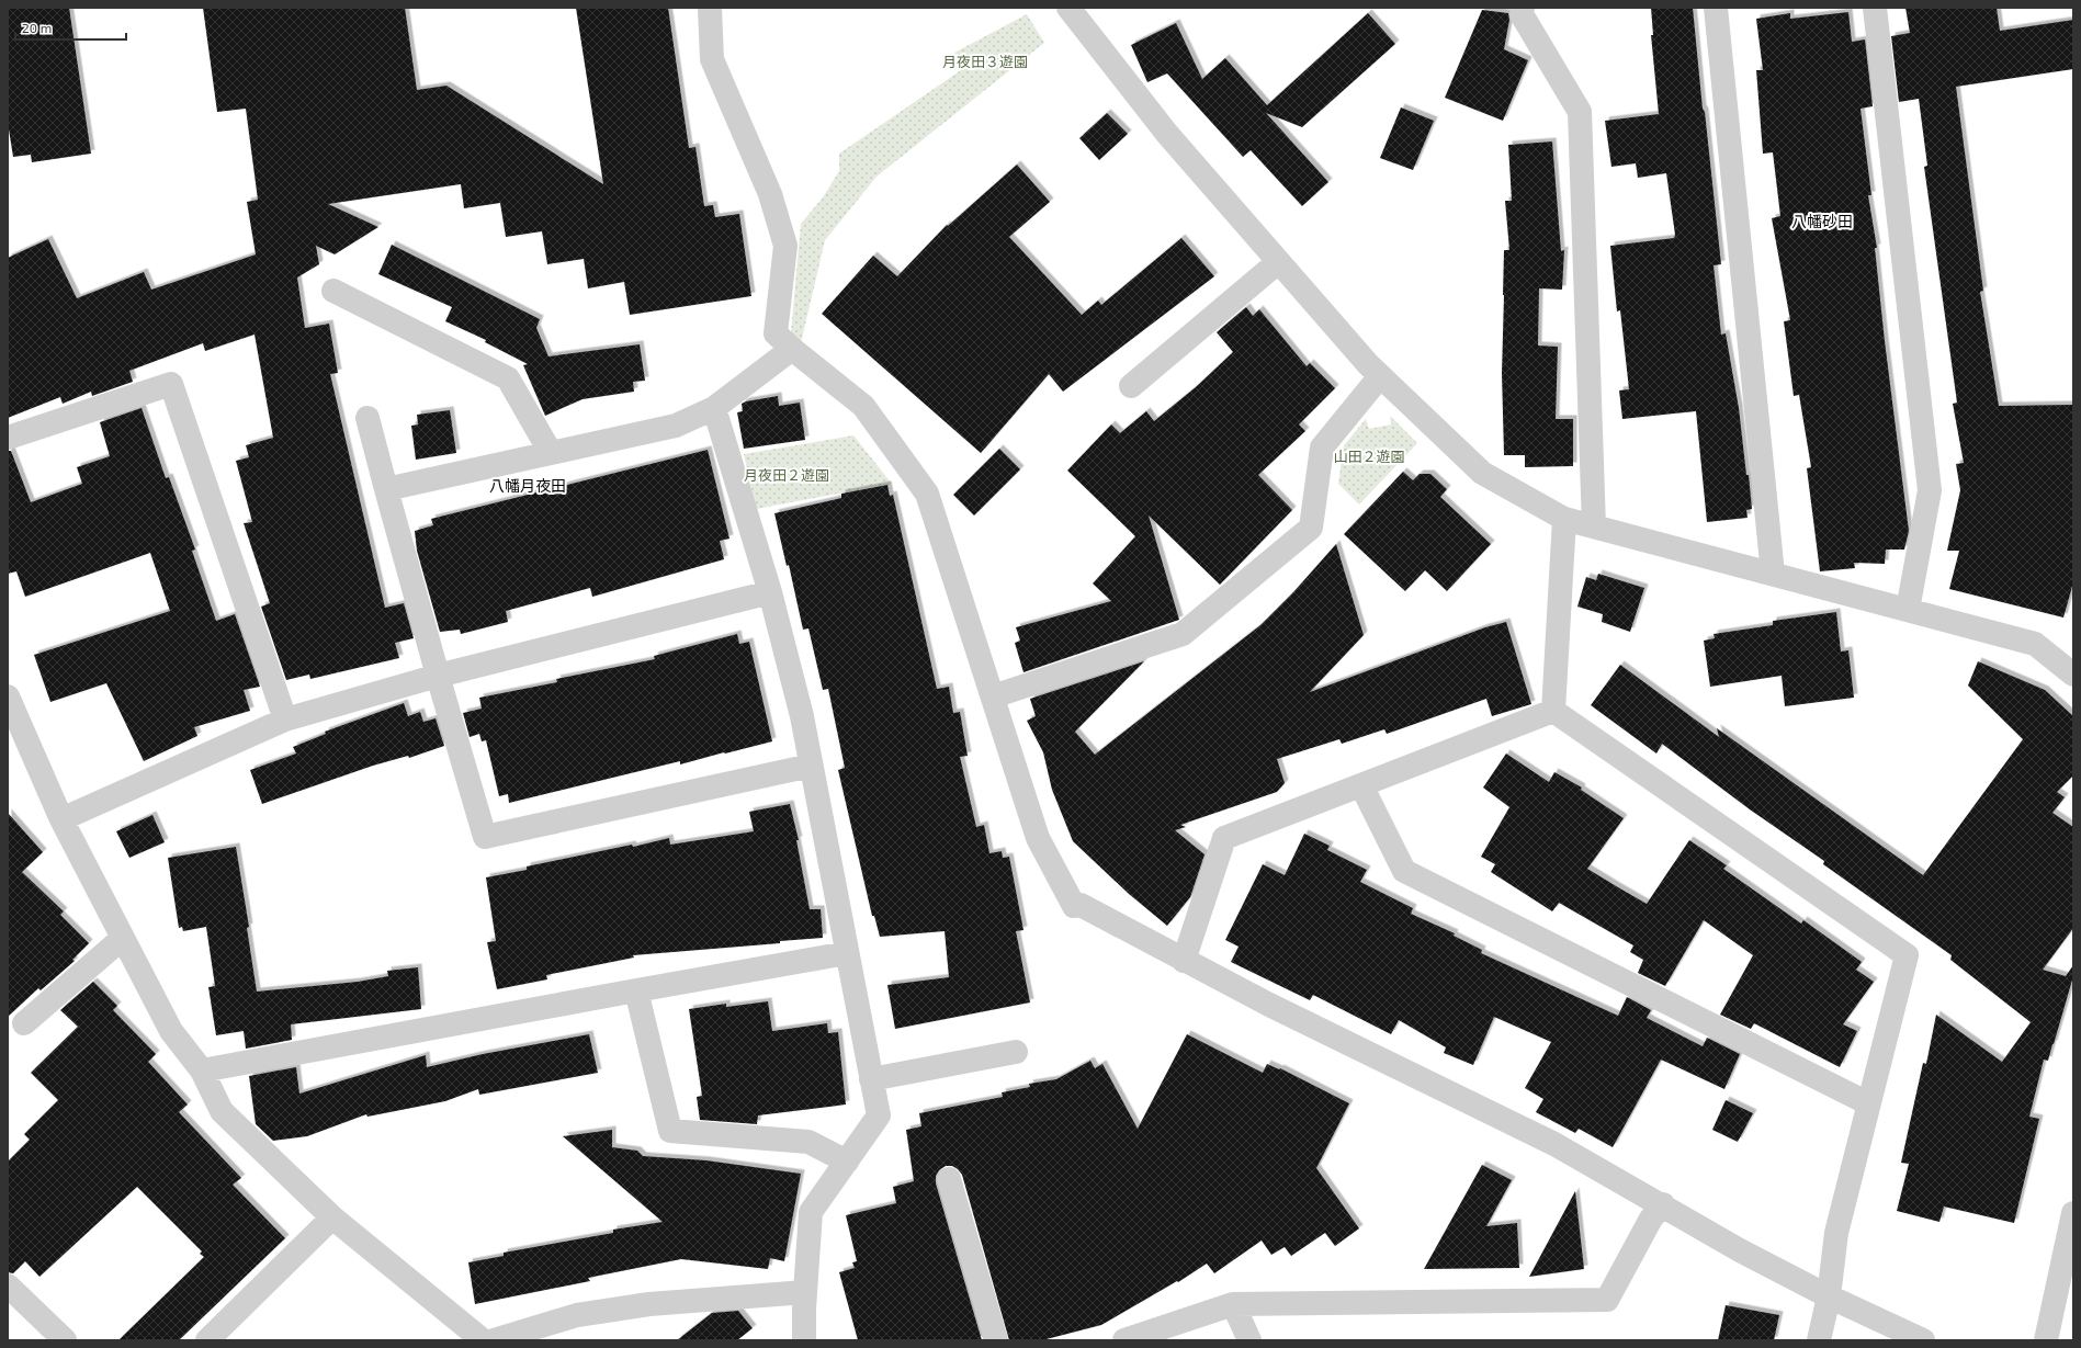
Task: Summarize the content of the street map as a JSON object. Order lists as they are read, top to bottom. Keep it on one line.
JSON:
{"districts":["八幡砂田","八幡月夜田"],"parks":["月夜田３遊園","山田２遊園","月夜田２遊園"],"scale_bar":"20 m"}
